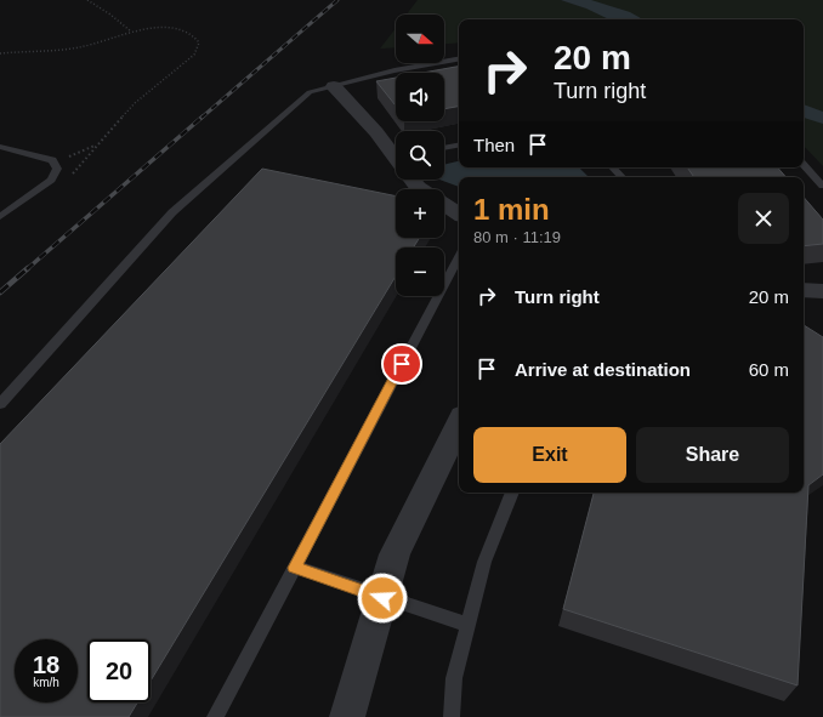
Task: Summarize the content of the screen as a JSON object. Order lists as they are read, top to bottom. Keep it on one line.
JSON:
{"north":"right","page":{"map_buttons":["+","−"],"turn":["20 m","Turn right"],"then":"Then","heading":["1 min","80 m · 11:19"],"list":[{"name":"Turn right","value":"20 m"},{"name":"Arrive at destination","value":"60 m"}],"buttons":["Exit","Share"],"speed":"18 km/h","limit":"20"}}
